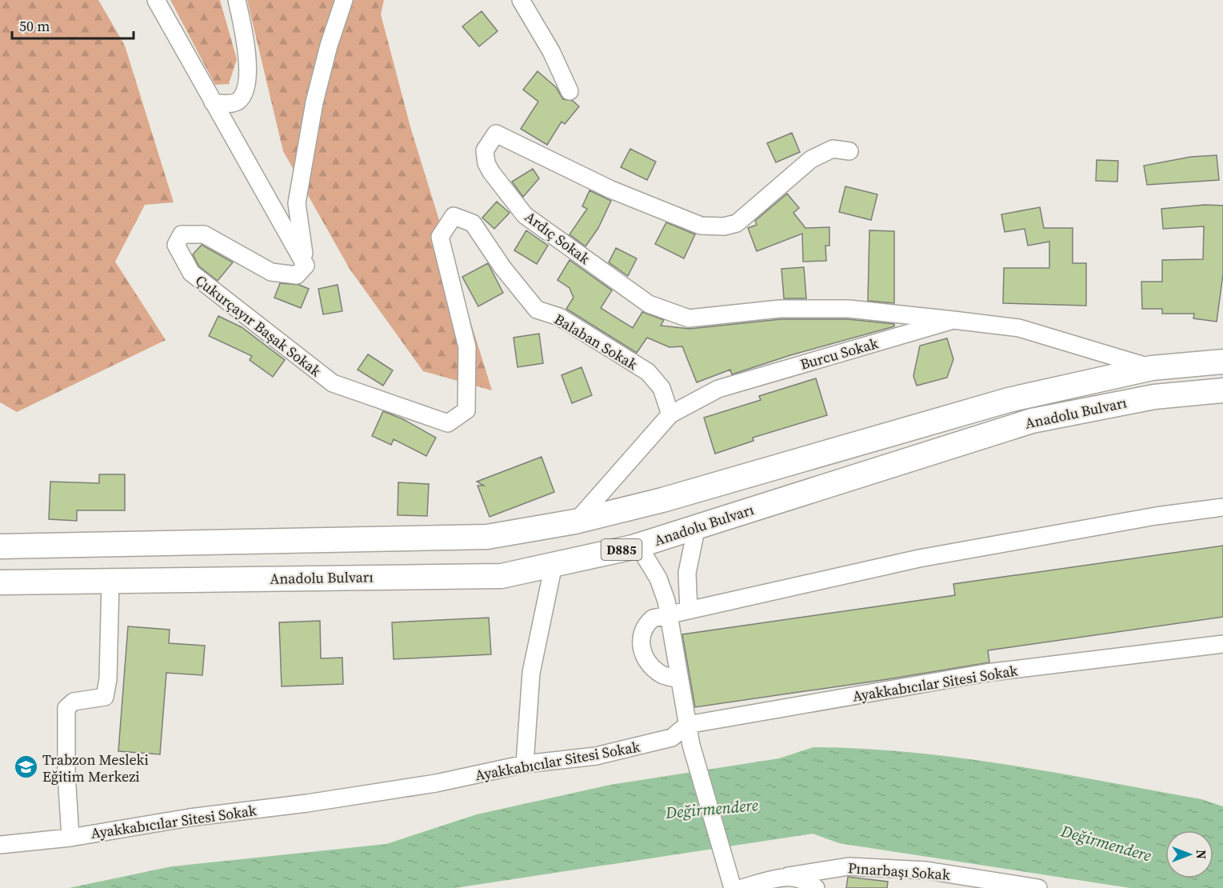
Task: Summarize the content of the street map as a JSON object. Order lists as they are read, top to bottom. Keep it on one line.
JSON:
{"streets":{"highway":["Anadolu Bulvarı","D885"],"street":["Ardıç Sokak","Çukurçayır Başak Sokak","Balaban Sokak","Burcu Sokak","Ayakkabıcılar Sitesi Sokak","Pınarbaşı Sokak"]},"crossings":[["Ardıç Sokak","Burcu Sokak"],["Çukurçayır Başak Sokak","Balaban Sokak"],["Balaban Sokak","Burcu Sokak"],["Burcu Sokak","Anadolu Bulvarı"]],"water":["Değirmendere"],"places":{"school or university":["Trabzon Mesleki Eğitim Merkezi"]},"scale_bar":"50 m","north":"right"}
